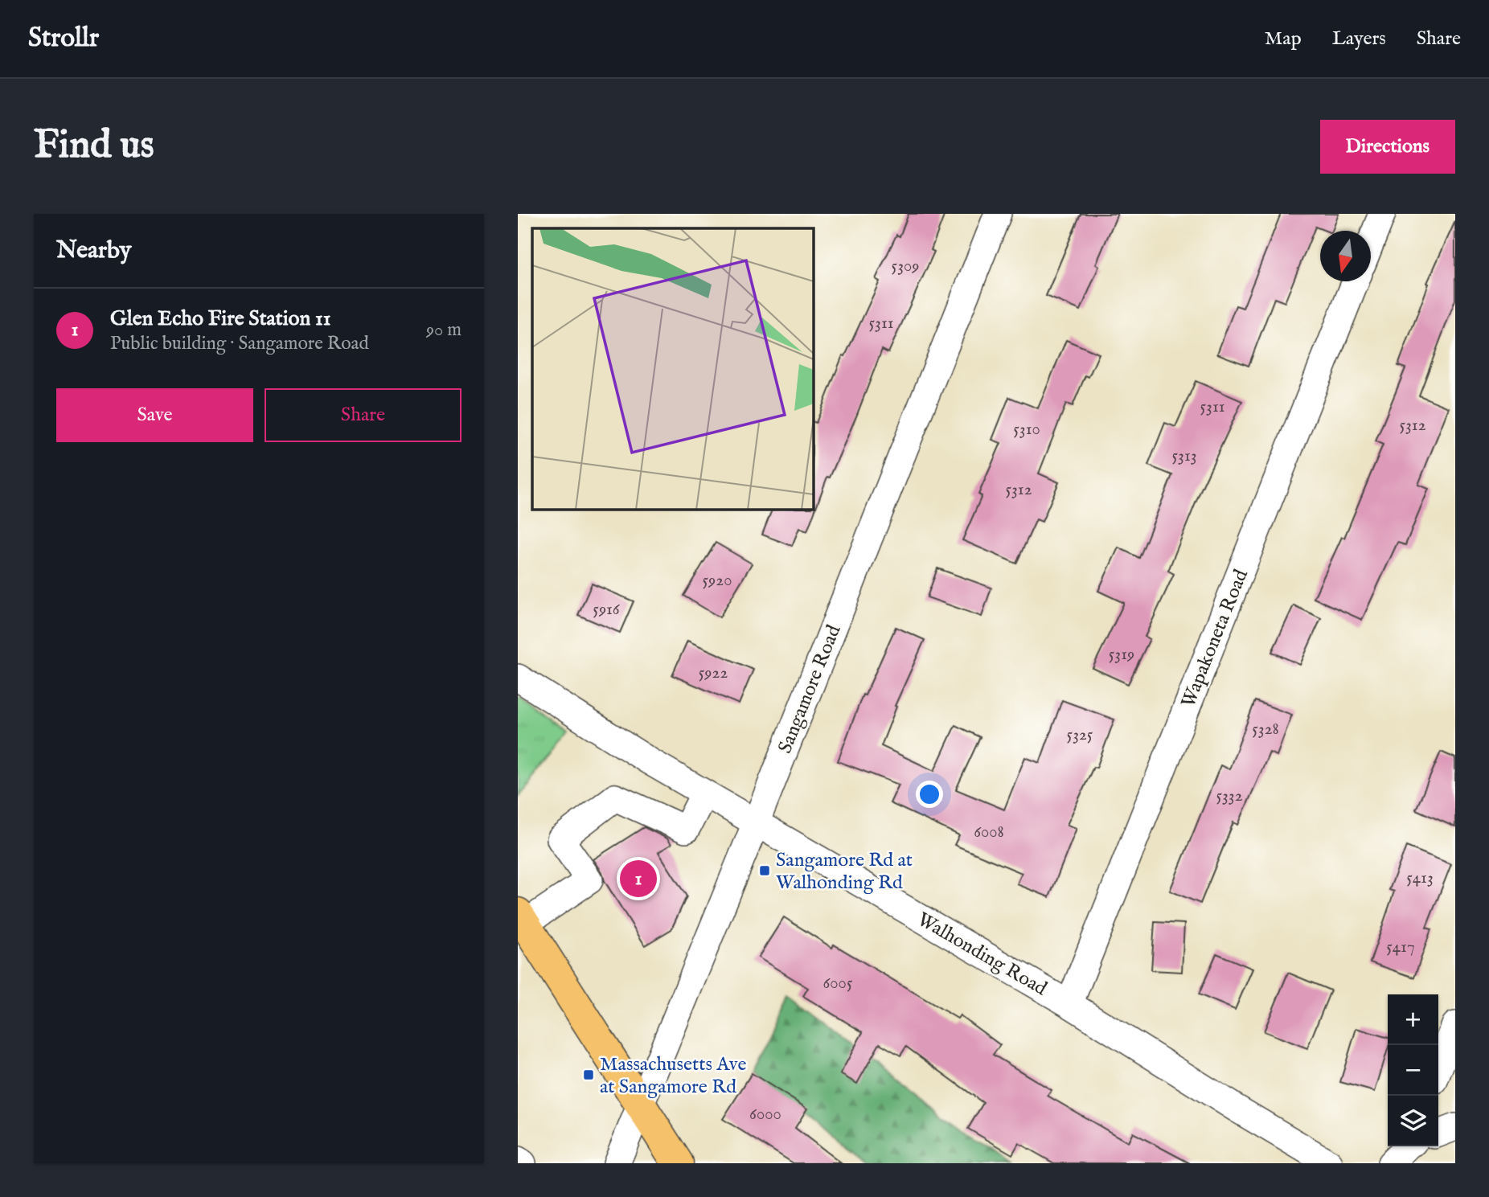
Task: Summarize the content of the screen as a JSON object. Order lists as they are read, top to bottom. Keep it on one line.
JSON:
{"streets":{"street":["Wapakoneta Road","Sangamore Road","Walhonding Road"]},"crossings":[["Wapakoneta Road","Walhonding Road"],["Sangamore Road","Walhonding Road"]],"places":{"transit":["Sangamore Rd at Walhonding Rd","Massachusetts Ave at Sangamore Rd"]},"house_numbers":["5309","5311","5311","5312","5310","5313","5312","5920","5916","5319","5922","5328","5325","5332","6008","5413","5417","6005","6000"],"north":"bottom","page":{"header":"Strollr","nav":["Map","Layers","Share"],"buttons":["Directions",["Save","Share"]],"title":"Find us","heading":"Nearby","list":[{"mark":"1","name":"Glen Echo Fire Station 11","note":"Public building · Sangamore Road","value":"90 m"}],"pins":"1","map_buttons":["+","−"]}}
